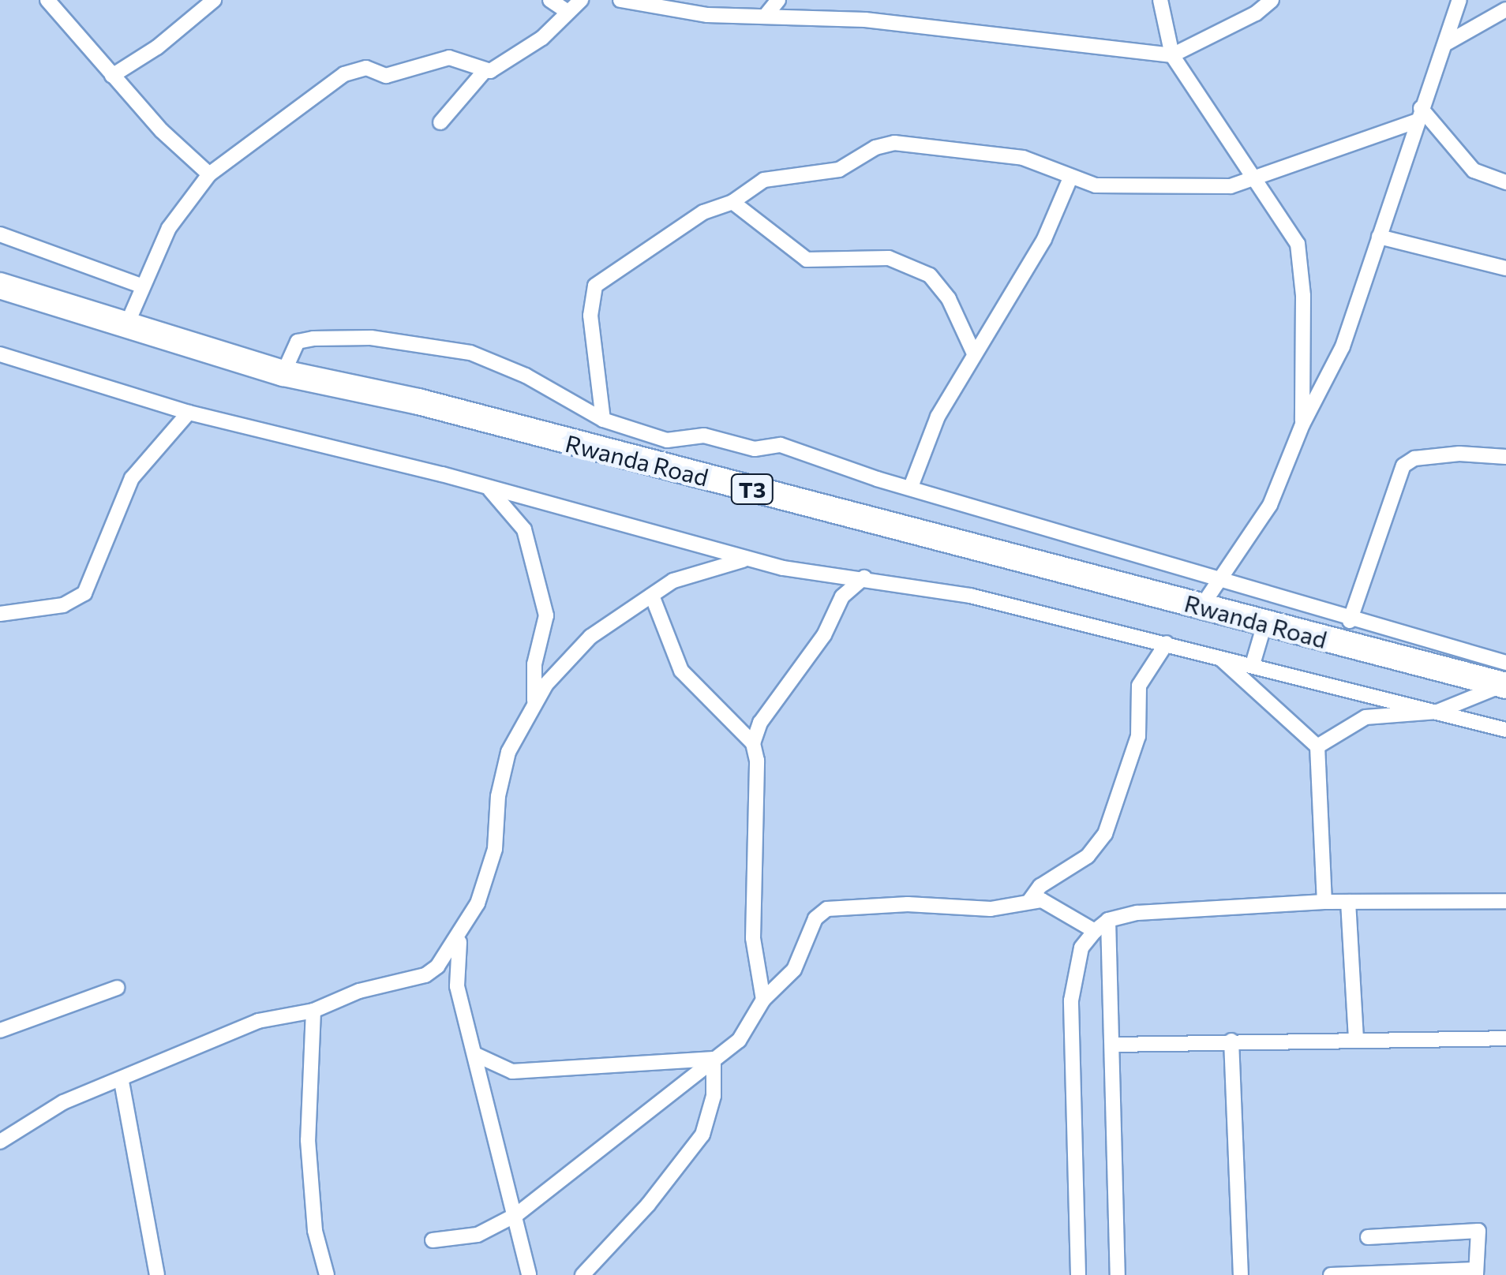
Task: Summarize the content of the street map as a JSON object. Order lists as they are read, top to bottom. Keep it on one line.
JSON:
{"streets":{"highway":["Rwanda Road","T3"]}}
